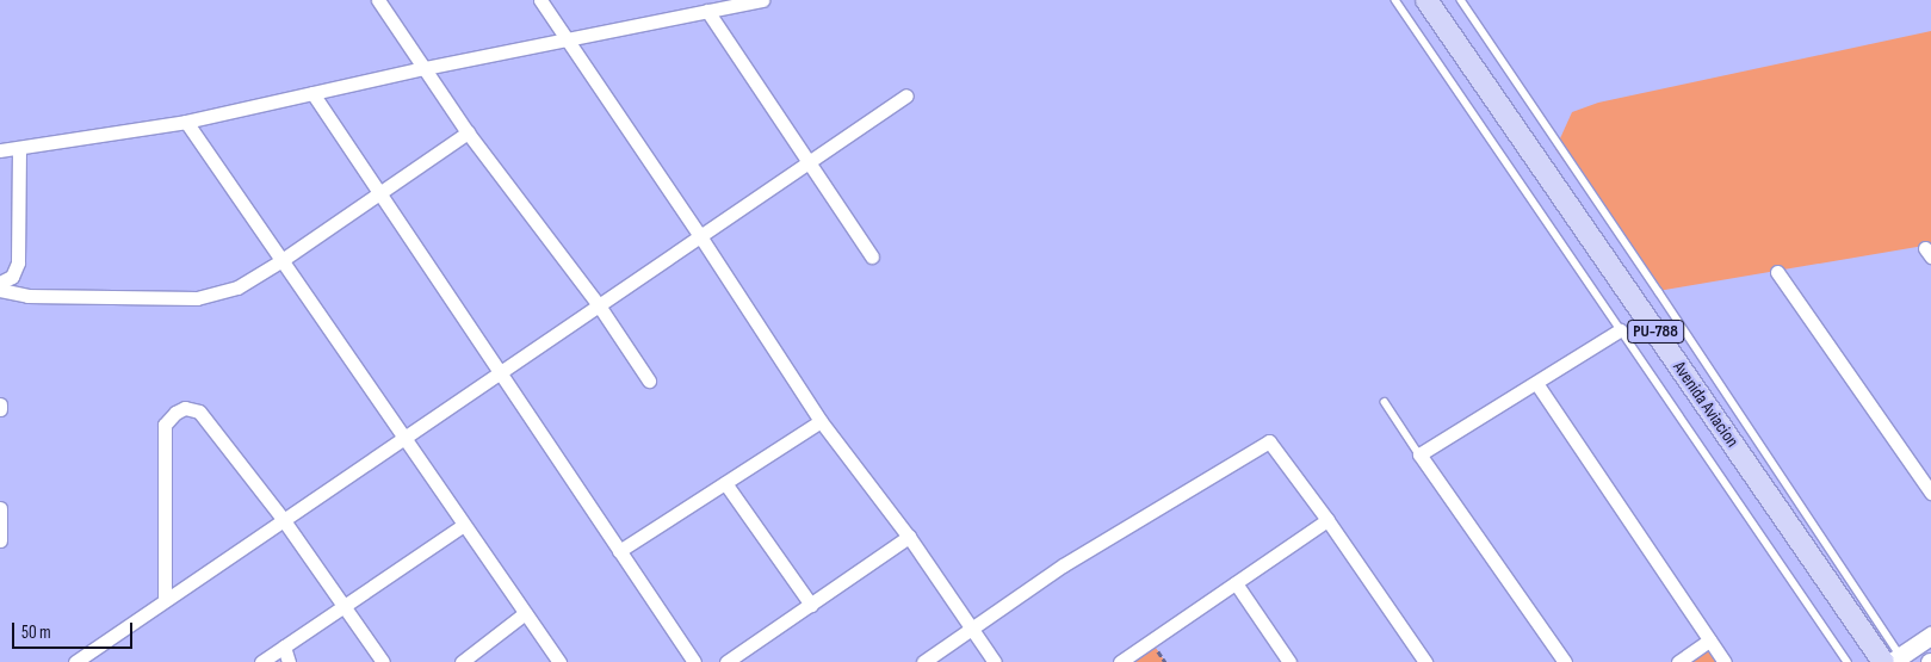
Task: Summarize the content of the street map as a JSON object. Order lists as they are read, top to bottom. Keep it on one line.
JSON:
{"streets":{"main road":["PU-788","Avenida Aviacion"]},"scale_bar":"50 m"}
